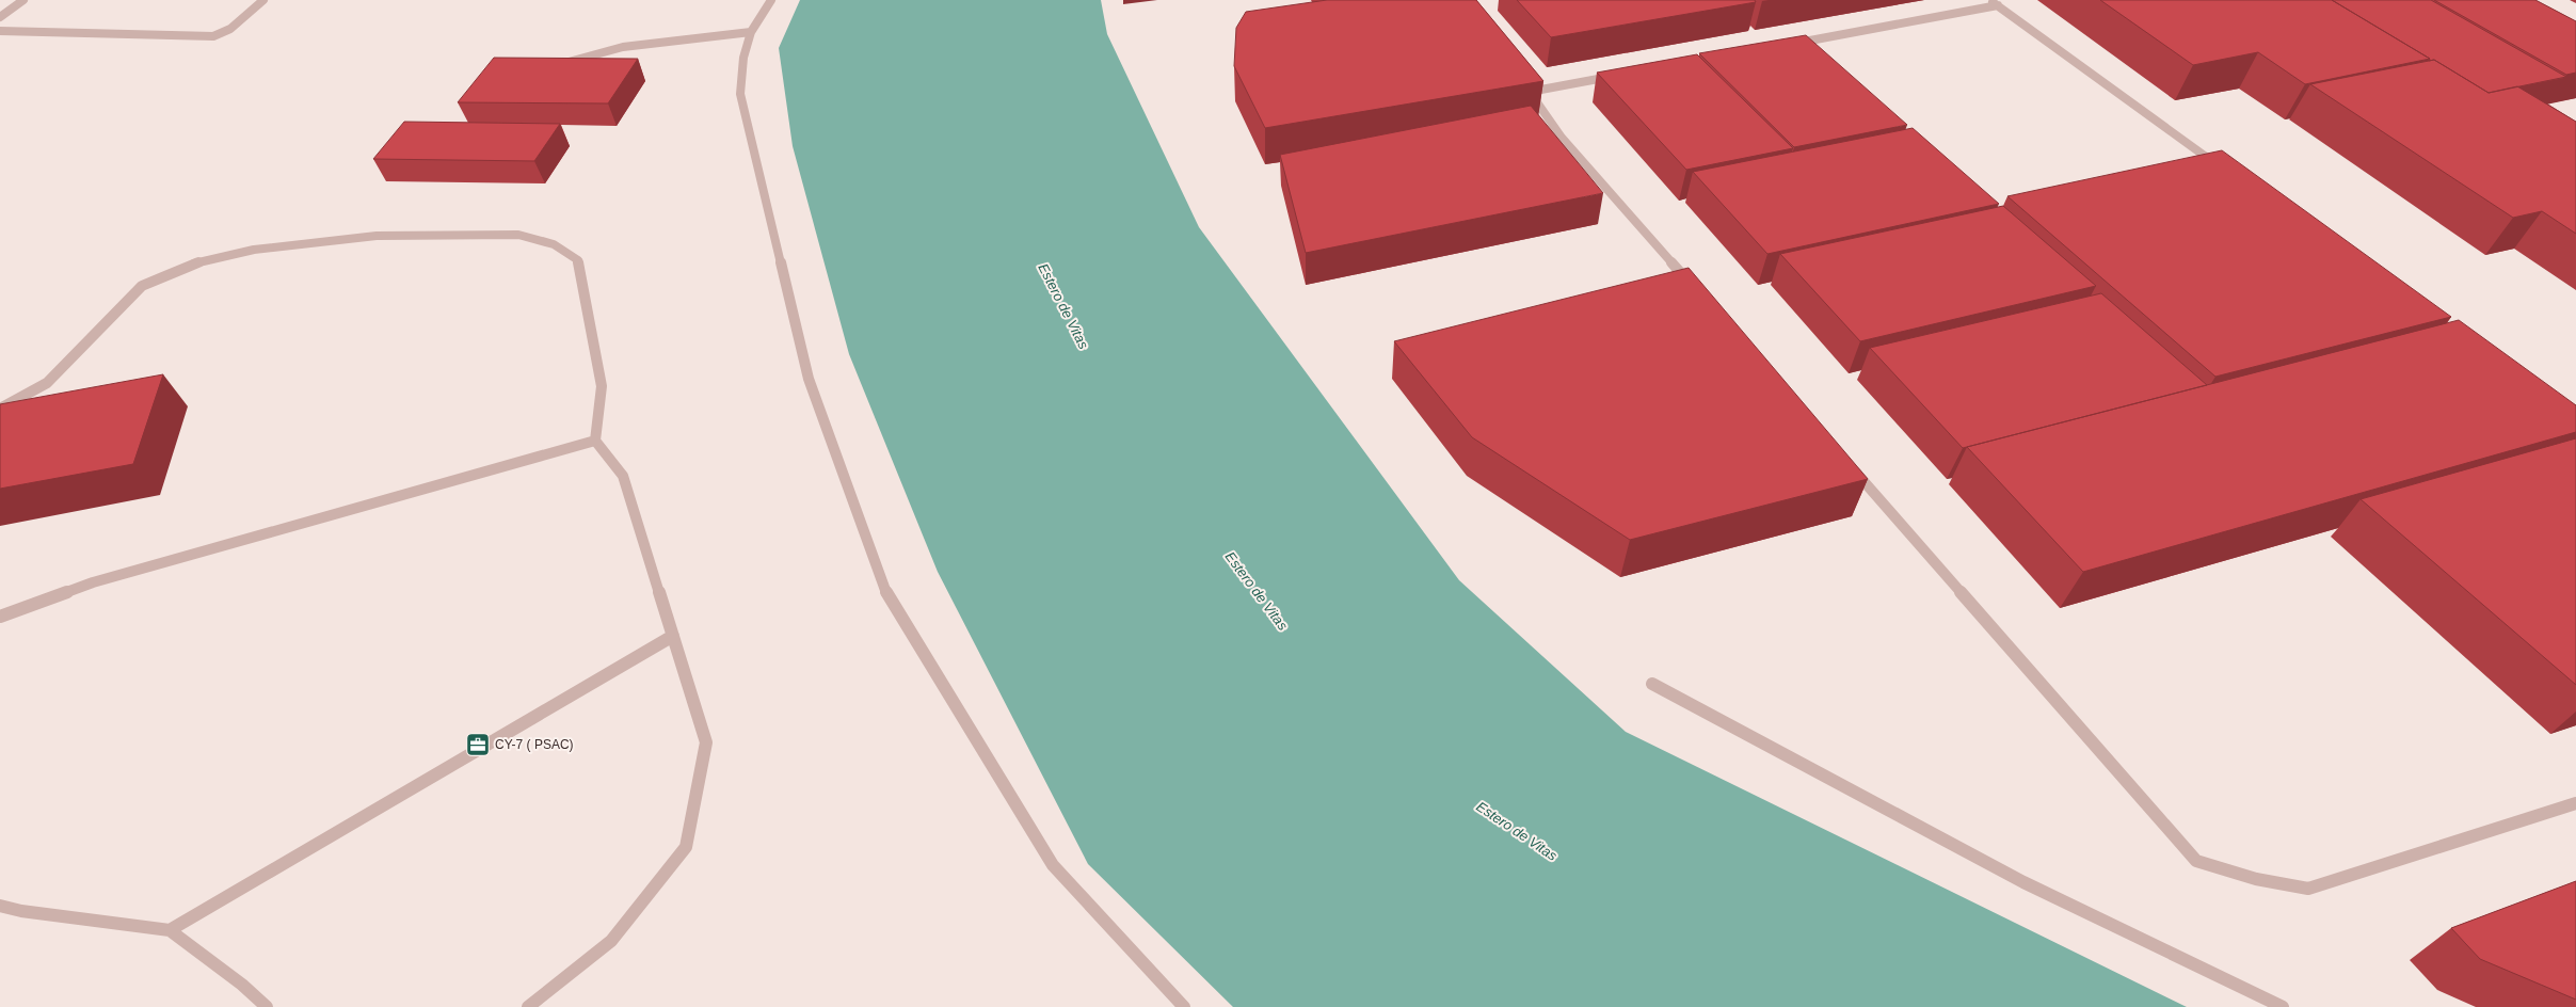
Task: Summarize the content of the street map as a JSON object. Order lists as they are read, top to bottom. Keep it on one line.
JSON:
{"water":["Estero de Vitas"],"places":{"office":["CY-7 ( PSAC)"]}}
